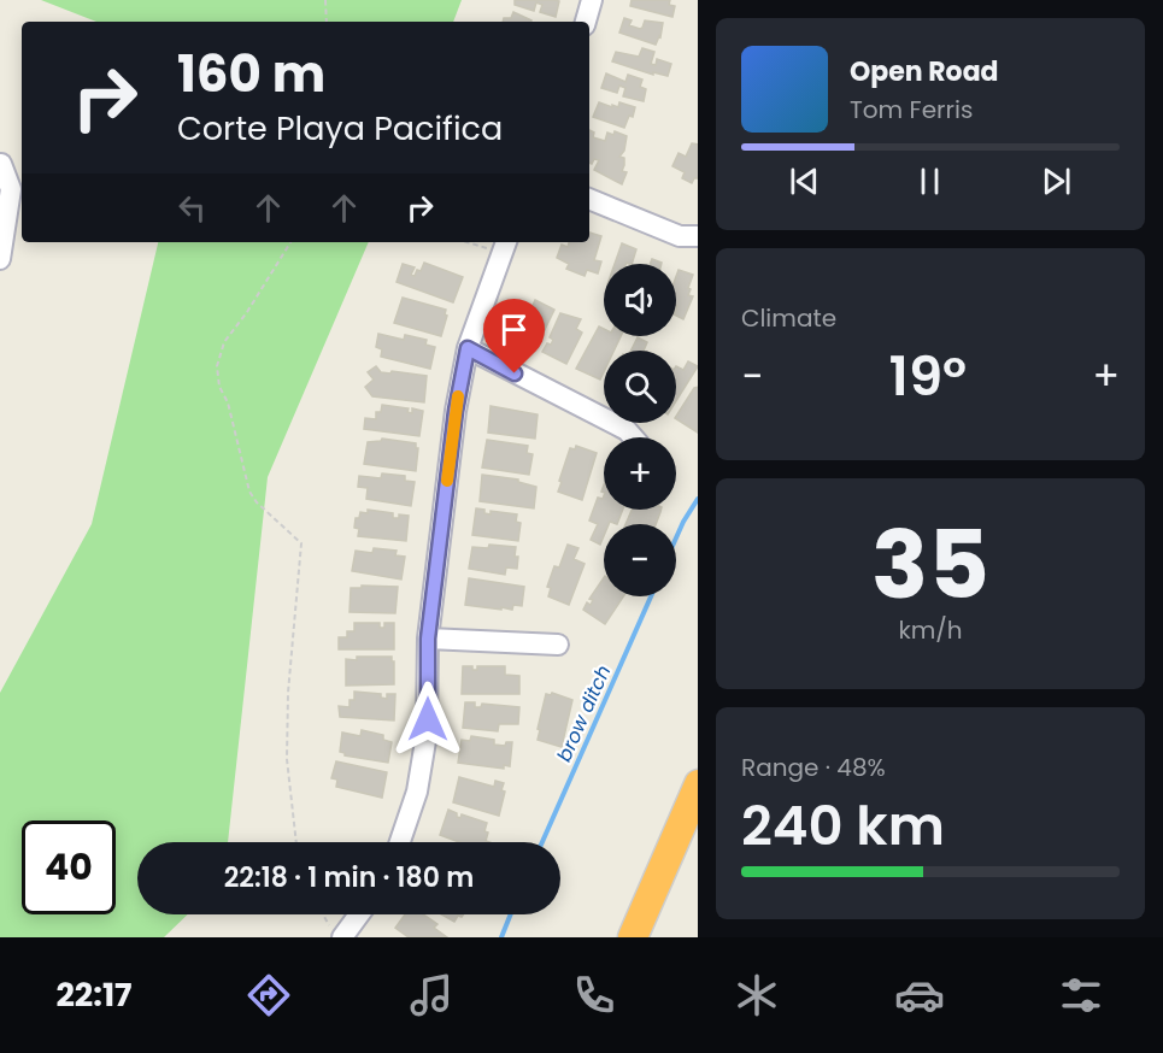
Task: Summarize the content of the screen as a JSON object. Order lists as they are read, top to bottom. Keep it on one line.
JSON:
{"water":["brow ditch"],"page":{"turn":["160 m","Corte Playa Pacifica"],"song":["Open Road","Tom Ferris"],"tile":["Climate",["35","km/h"],["Range · 48%","240 km"]],"map_buttons":["+","−"],"heat":["−","19°","+"],"limit":"40","trip":"22:18 · 1 min · 180 m","tabs":"22:17"}}
